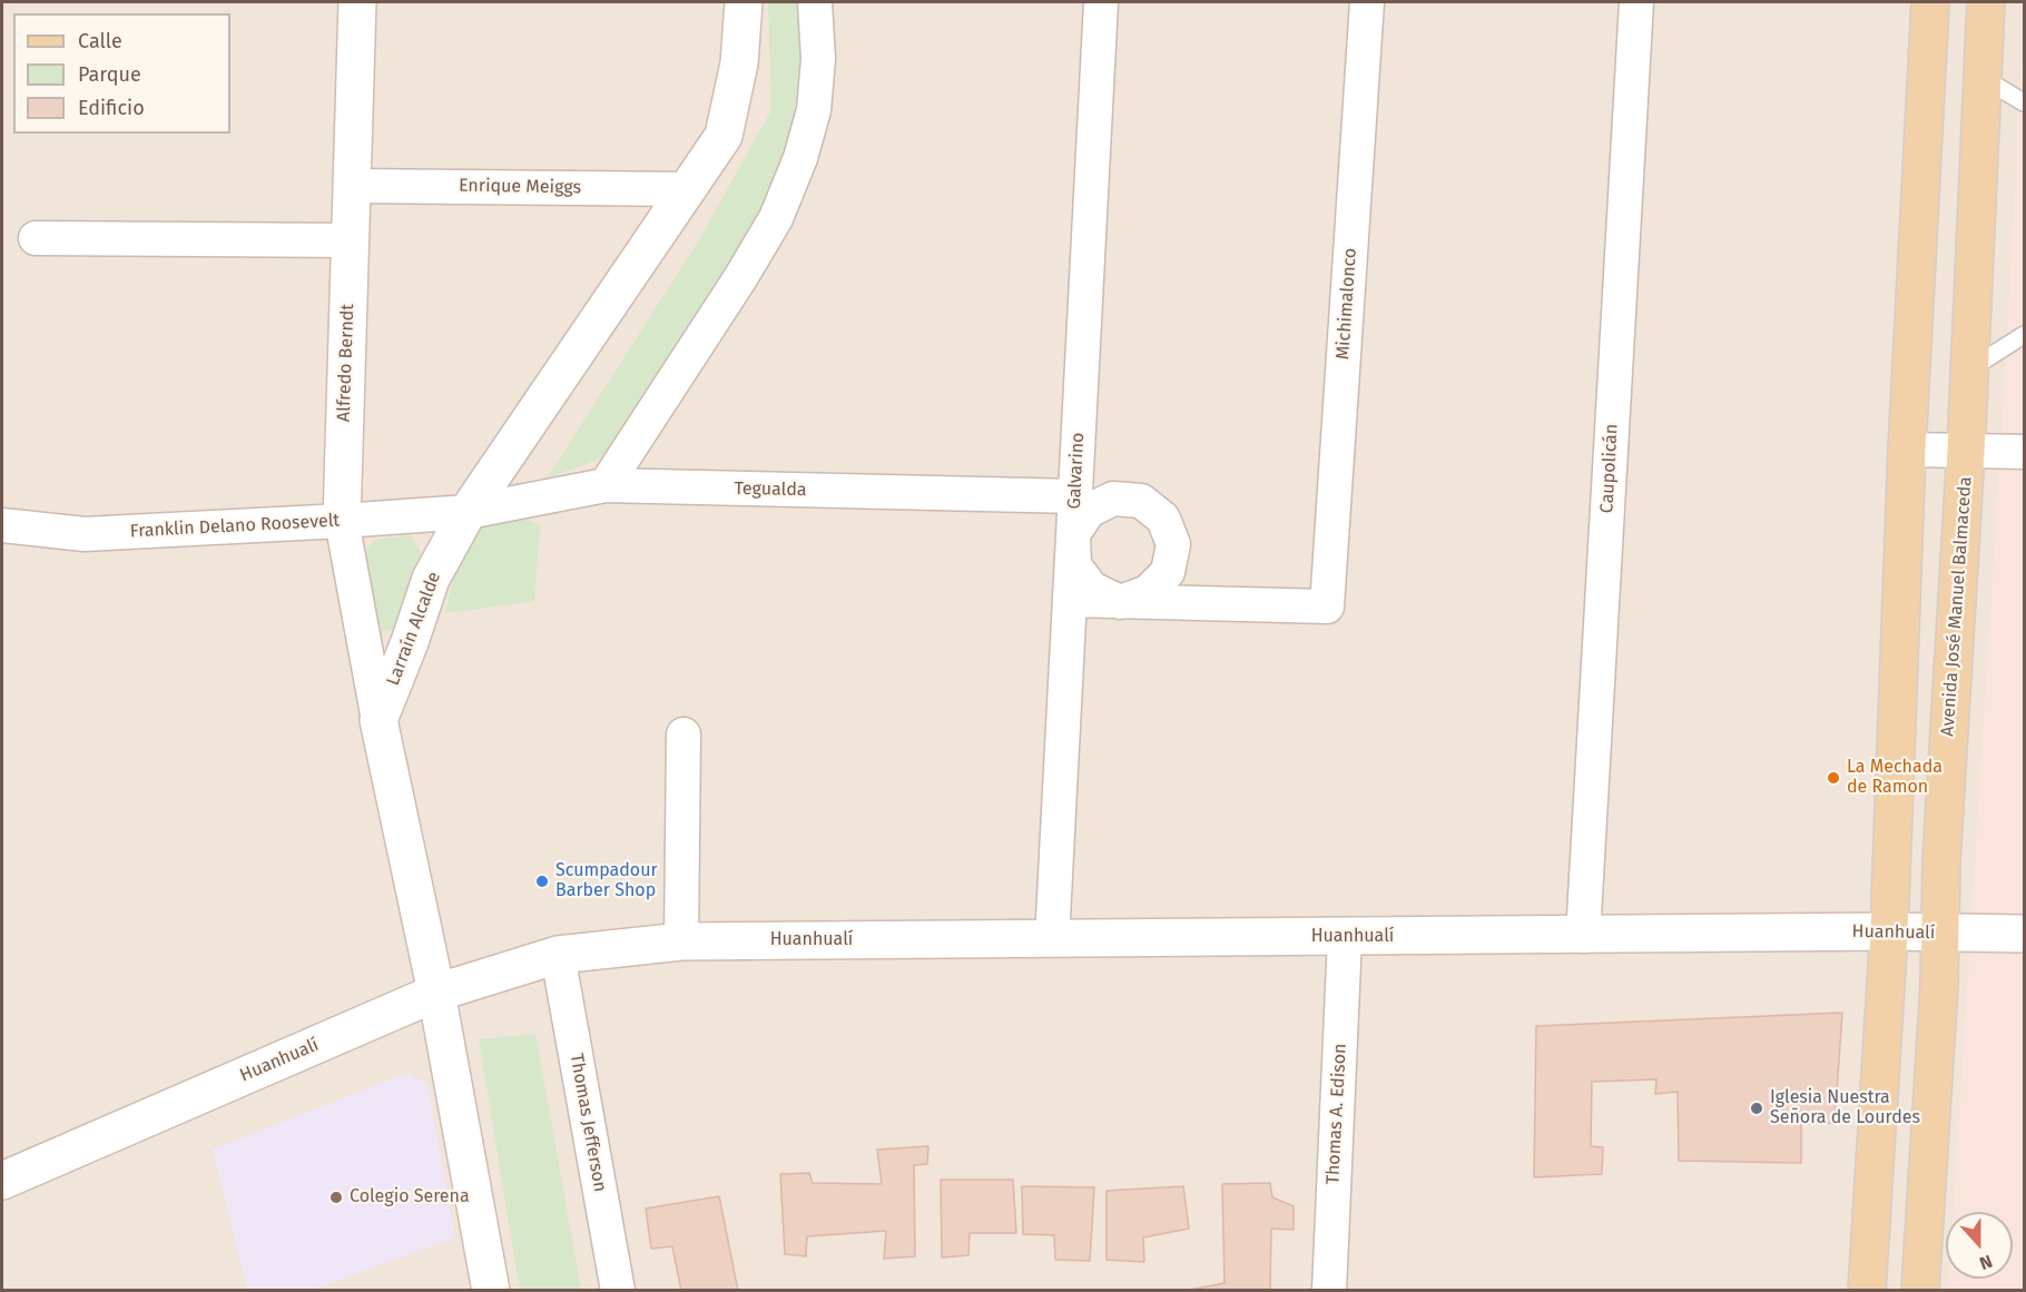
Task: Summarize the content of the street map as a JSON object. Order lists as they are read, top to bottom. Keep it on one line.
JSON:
{"streets":{"main road":["Alfredo Berndt","Avenida José Manuel Balmaceda","Larraín Alcalde","Huanhualí"],"street":["Enrique Meiggs","Michimalonco","Caupolicán","Galvarino","Tegualda","Franklin Delano Roosevelt","Thomas A. Edison","Thomas Jefferson"]},"crossings":[["Enrique Meiggs","Alfredo Berndt"],["Enrique Meiggs","Larraín Alcalde"],["Michimalonco","Galvarino"],["Alfredo Berndt","Franklin Delano Roosevelt"],["Alfredo Berndt","Larraín Alcalde"],["Caupolicán","Huanhualí"],["Galvarino","Tegualda"],["Galvarino","Huanhualí"],["Tegualda","Franklin Delano Roosevelt"],["Tegualda","Larraín Alcalde"],["Franklin Delano Roosevelt","Larraín Alcalde"],["Avenida José Manuel Balmaceda","Huanhualí"],["Huanhualí","Thomas A. Edison"],["Huanhualí","Thomas Jefferson"]],"places":["La Mechada de Ramon","Scumpadour Barber Shop","Iglesia Nuestra Señora de Lourdes","Colegio Serena"],"legend":["Calle","Parque","Edificio"],"north":"bottom"}
